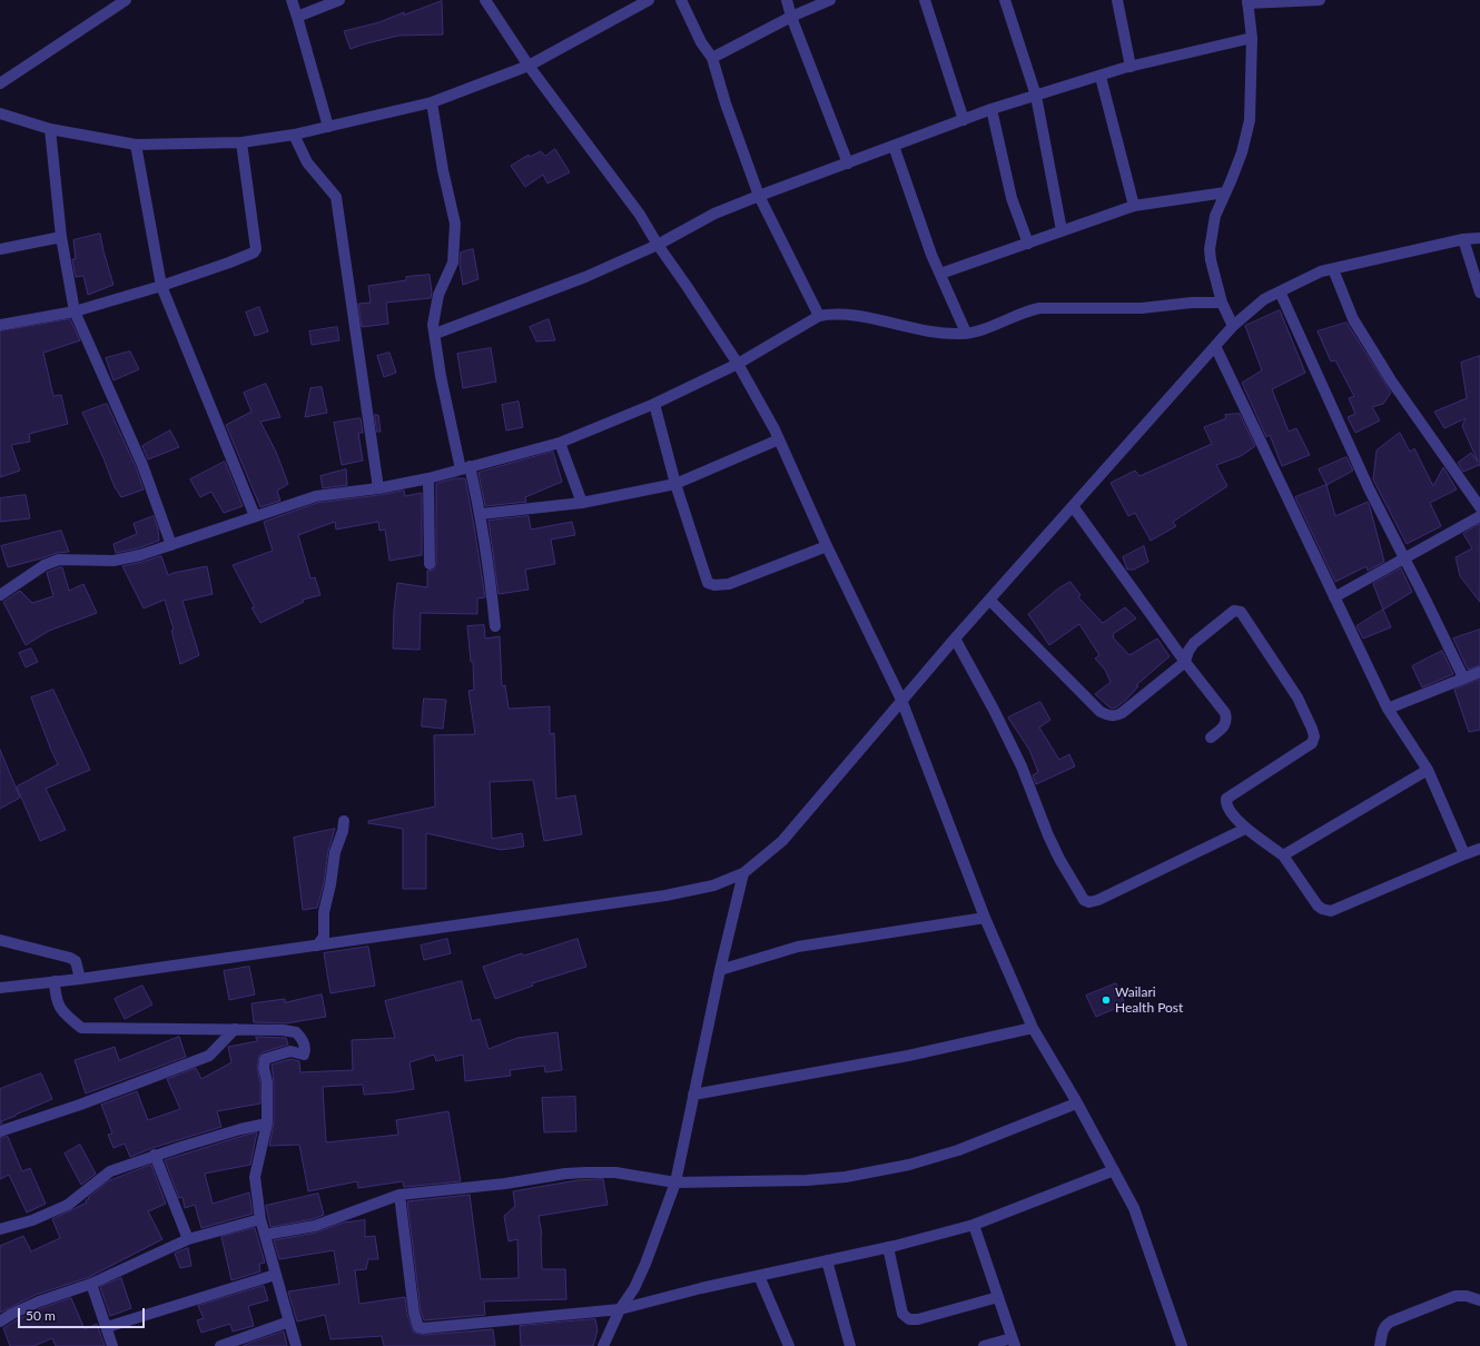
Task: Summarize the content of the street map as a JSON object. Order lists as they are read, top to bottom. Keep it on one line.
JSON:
{"places":["Wailari Health Post"],"scale_bar":"50 m"}
